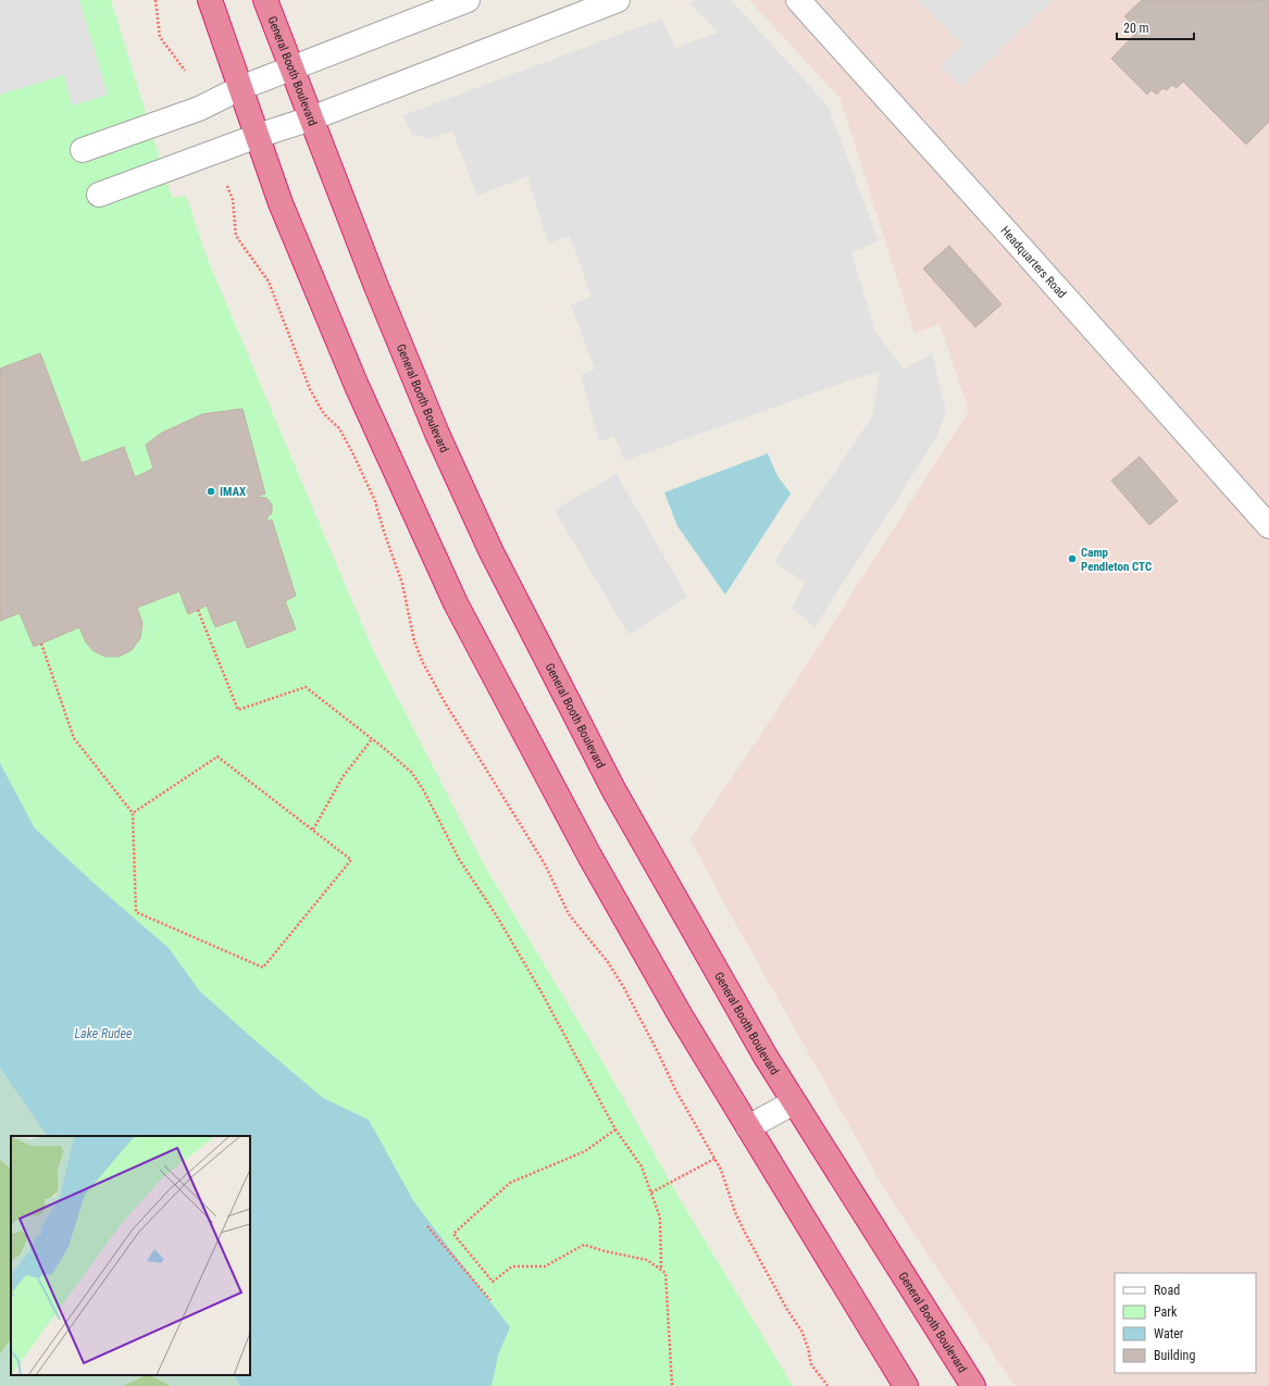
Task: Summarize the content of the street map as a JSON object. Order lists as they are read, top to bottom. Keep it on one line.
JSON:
{"streets":{"highway":["General Booth Boulevard"],"street":["Headquarters Road"]},"water":["Lake Rudee"],"places":["IMAX","Camp Pendleton CTC"],"legend":["Road","Park","Water","Building"],"scale_bar":"20 m"}
